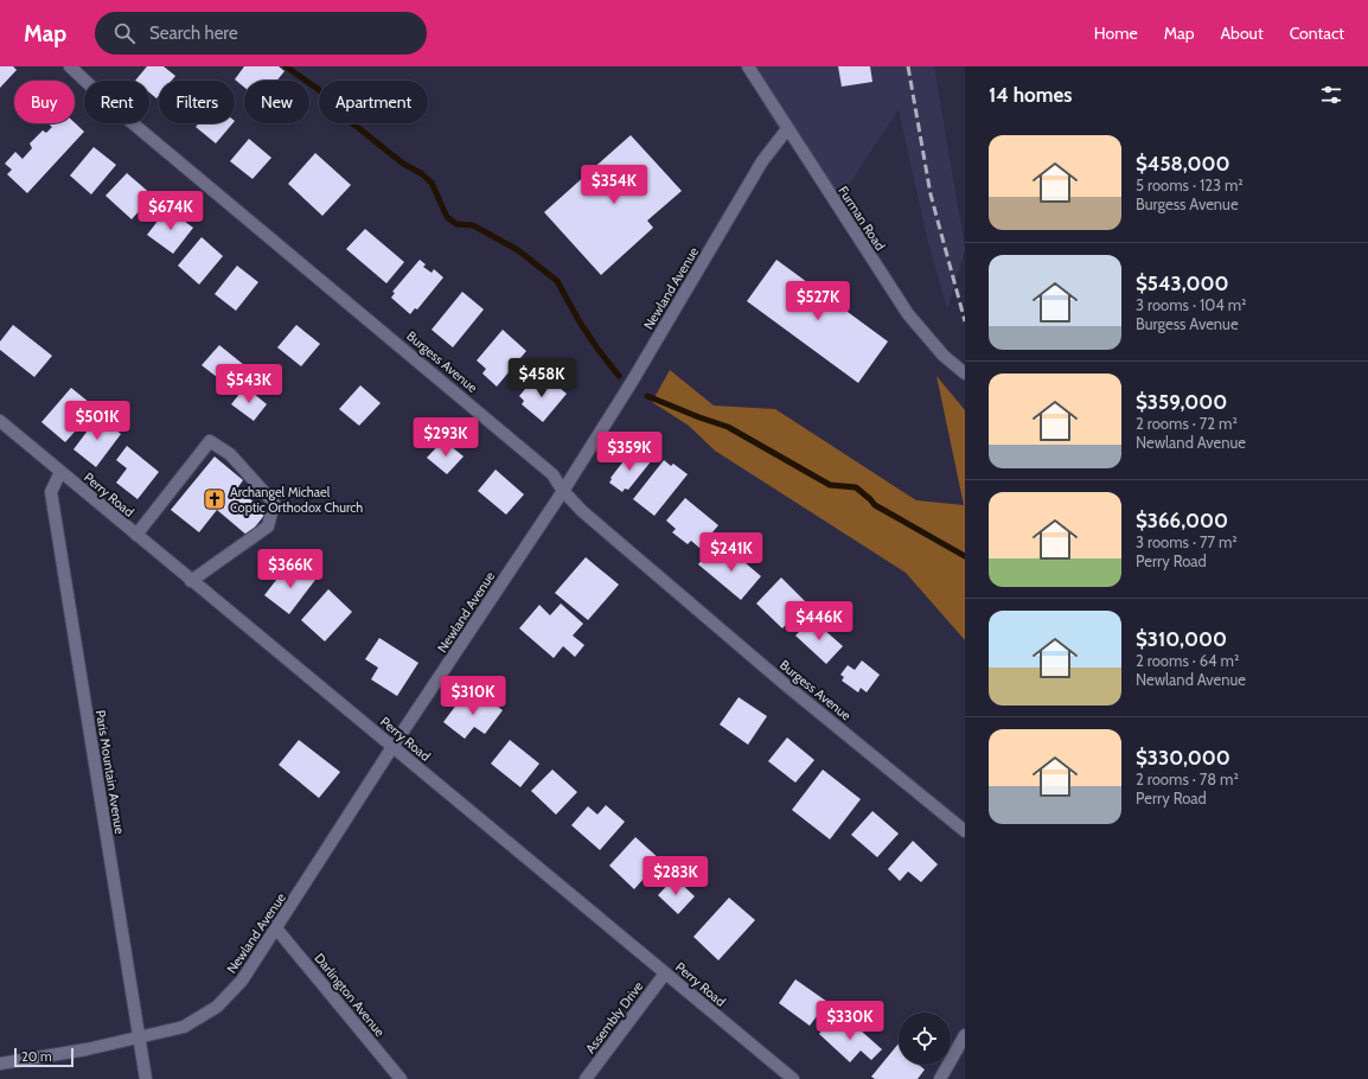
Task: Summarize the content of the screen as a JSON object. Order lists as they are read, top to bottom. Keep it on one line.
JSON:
{"streets":{"street":["Furman Road","Newland Avenue","Burgess Avenue","Perry Road","Paris Mountain Avenue","Darlington Avenue","Assembly Drive"]},"crossings":[["Furman Road","Newland Avenue"],["Newland Avenue","Burgess Avenue"],["Newland Avenue","Perry Road"],["Newland Avenue","Paris Mountain Avenue"],["Newland Avenue","Darlington Avenue"],["Perry Road","Paris Mountain Avenue"],["Perry Road","Assembly Drive"]],"places":{"church":["Archangel Michael Coptic Orthodox Church"]},"scale_bar":"20 m","page":{"header":"Map","search":"Search here","nav":["Home","Map","About","Contact"],"heading":"14 homes","chip":["Buy","Rent","Filters","New","Apartment"],"list":[{"name":"$458,000","note":"5 rooms · 123 m² · Burgess Avenue"},{"name":"$543,000","note":"3 rooms · 104 m² · Burgess Avenue"},{"name":"$359,000","note":"2 rooms · 72 m² · Newland Avenue"},{"name":"$366,000","note":"3 rooms · 77 m² · Perry Road"},{"name":"$310,000","note":"2 rooms · 64 m² · Newland Avenue"},{"name":"$330,000","note":"2 rooms · 78 m² · Perry Road"}],"price":["$354K","$674K","$527K","$458K","$543K","$501K","$293K","$359K","$241K","$366K","$446K","$310K","$283K","$330K"],"scale":"20 m"}}
